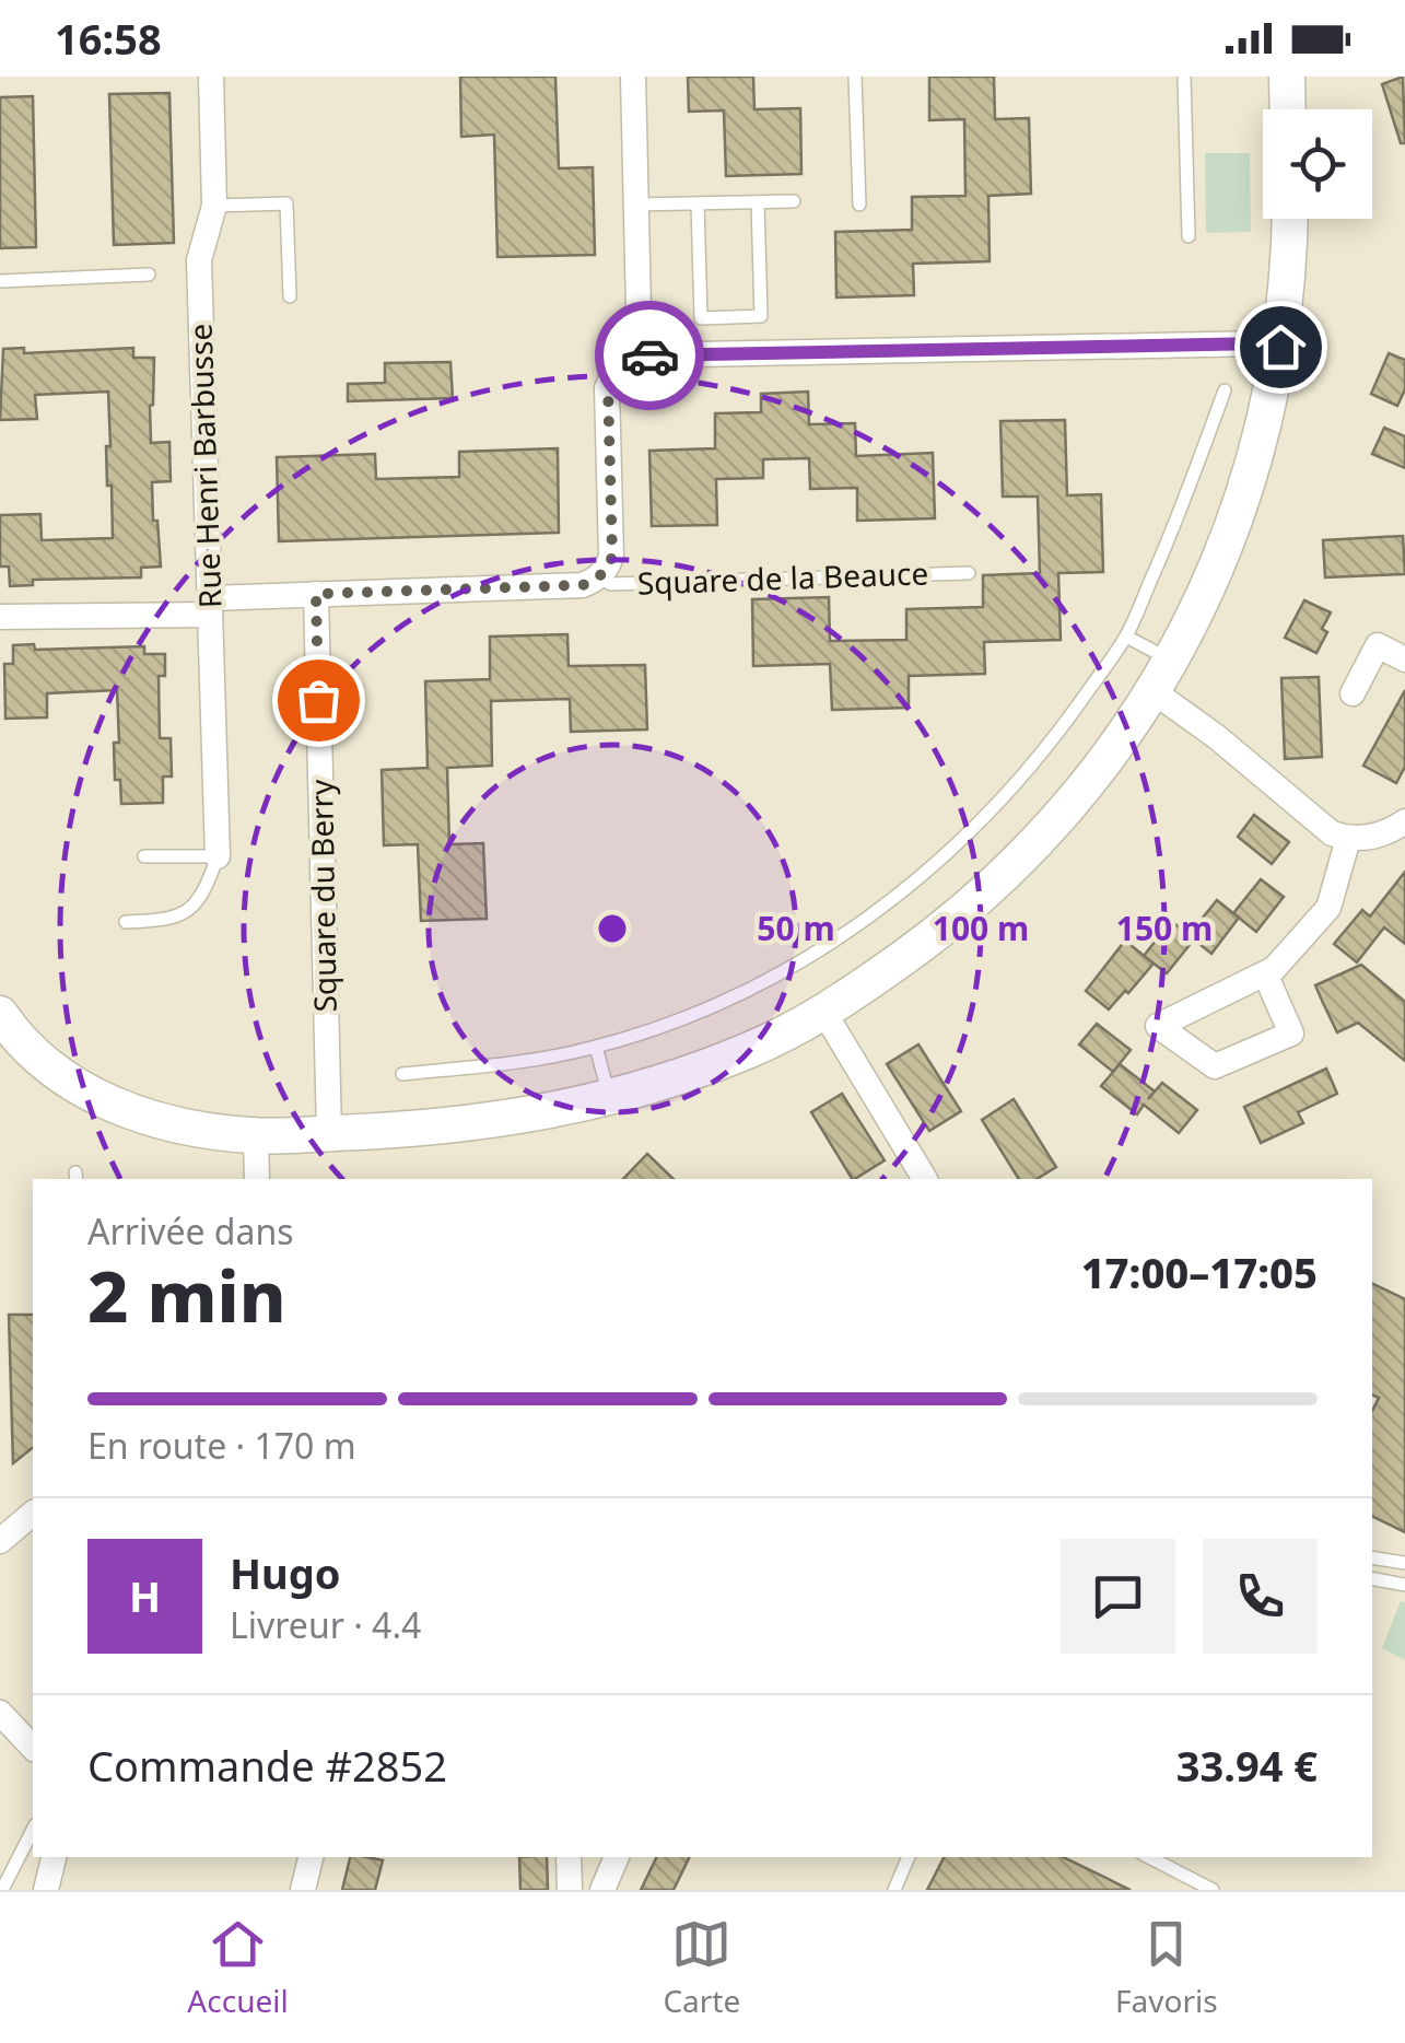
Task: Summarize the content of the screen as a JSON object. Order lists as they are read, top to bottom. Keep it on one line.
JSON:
{"streets":{"street":["Rue Henri Barbusse","Square du Berry"],"lane":["Square de la Beauce"]},"page":{"status":"16:58","heading":["2 min","Arrivée dans","17:00–17:05"],"panel":["Hugo","Livreur · 4.4","Commande #2852","33.94 €"],"bar":"En route · 170 m","round":"H","tabs":["Accueil","Carte","Favoris"]},"rings":["50 m","100 m","150 m"]}
